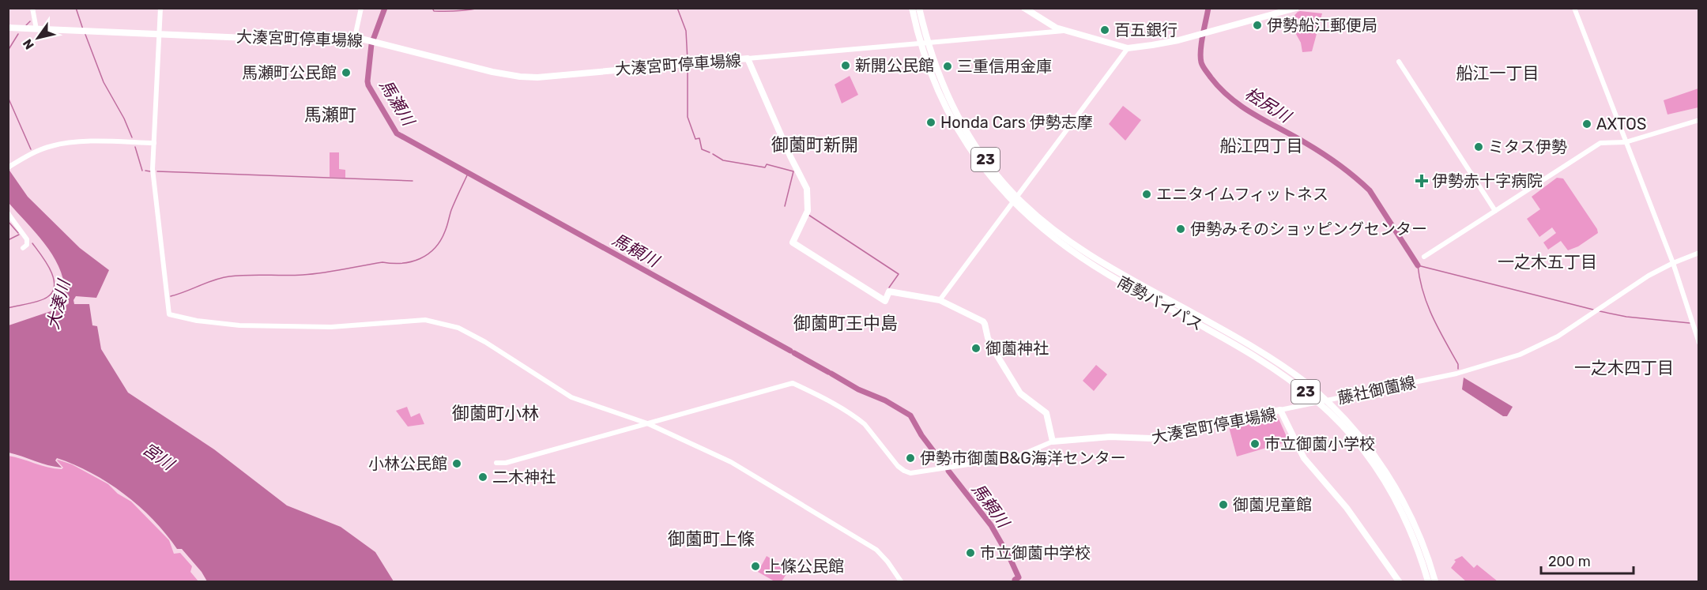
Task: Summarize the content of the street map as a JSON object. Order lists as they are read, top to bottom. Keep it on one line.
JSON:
{"streets":{"highway":["23","南勢バイパス"],"main road":["大湊宮町停車場線"],"street":["藤社御薗線"]},"crossings":[["大湊宮町停車場線","藤社御薗線"],["南勢バイパス","藤社御薗線"]],"districts":["船江一丁目","馬瀬町","御薗町新開","船江四丁目","一之木五丁目","御薗町王中島","一之木四丁目","御薗町小林","御薗町上條"],"water":["馬瀬川","桧尻川","馬頼川","大湊川","宮川"],"places":{"other":["伊勢船江郵便局","百五銀行","新開公民館","三重信用金庫","馬瀬町公民館","Honda Cars 伊勢志摩","AXTOS","ミタス伊勢","エニタイムフィットネス","伊勢みそのショッピングセンター","御薗神社","市立御薗小学校","伊勢市御薗B&G海洋センター","小林公民館","二木神社","御薗児童館","市立御薗中学校","上條公民館"],"health":["伊勢赤十字病院"]},"scale_bar":"200 m","north":"bottom left"}
